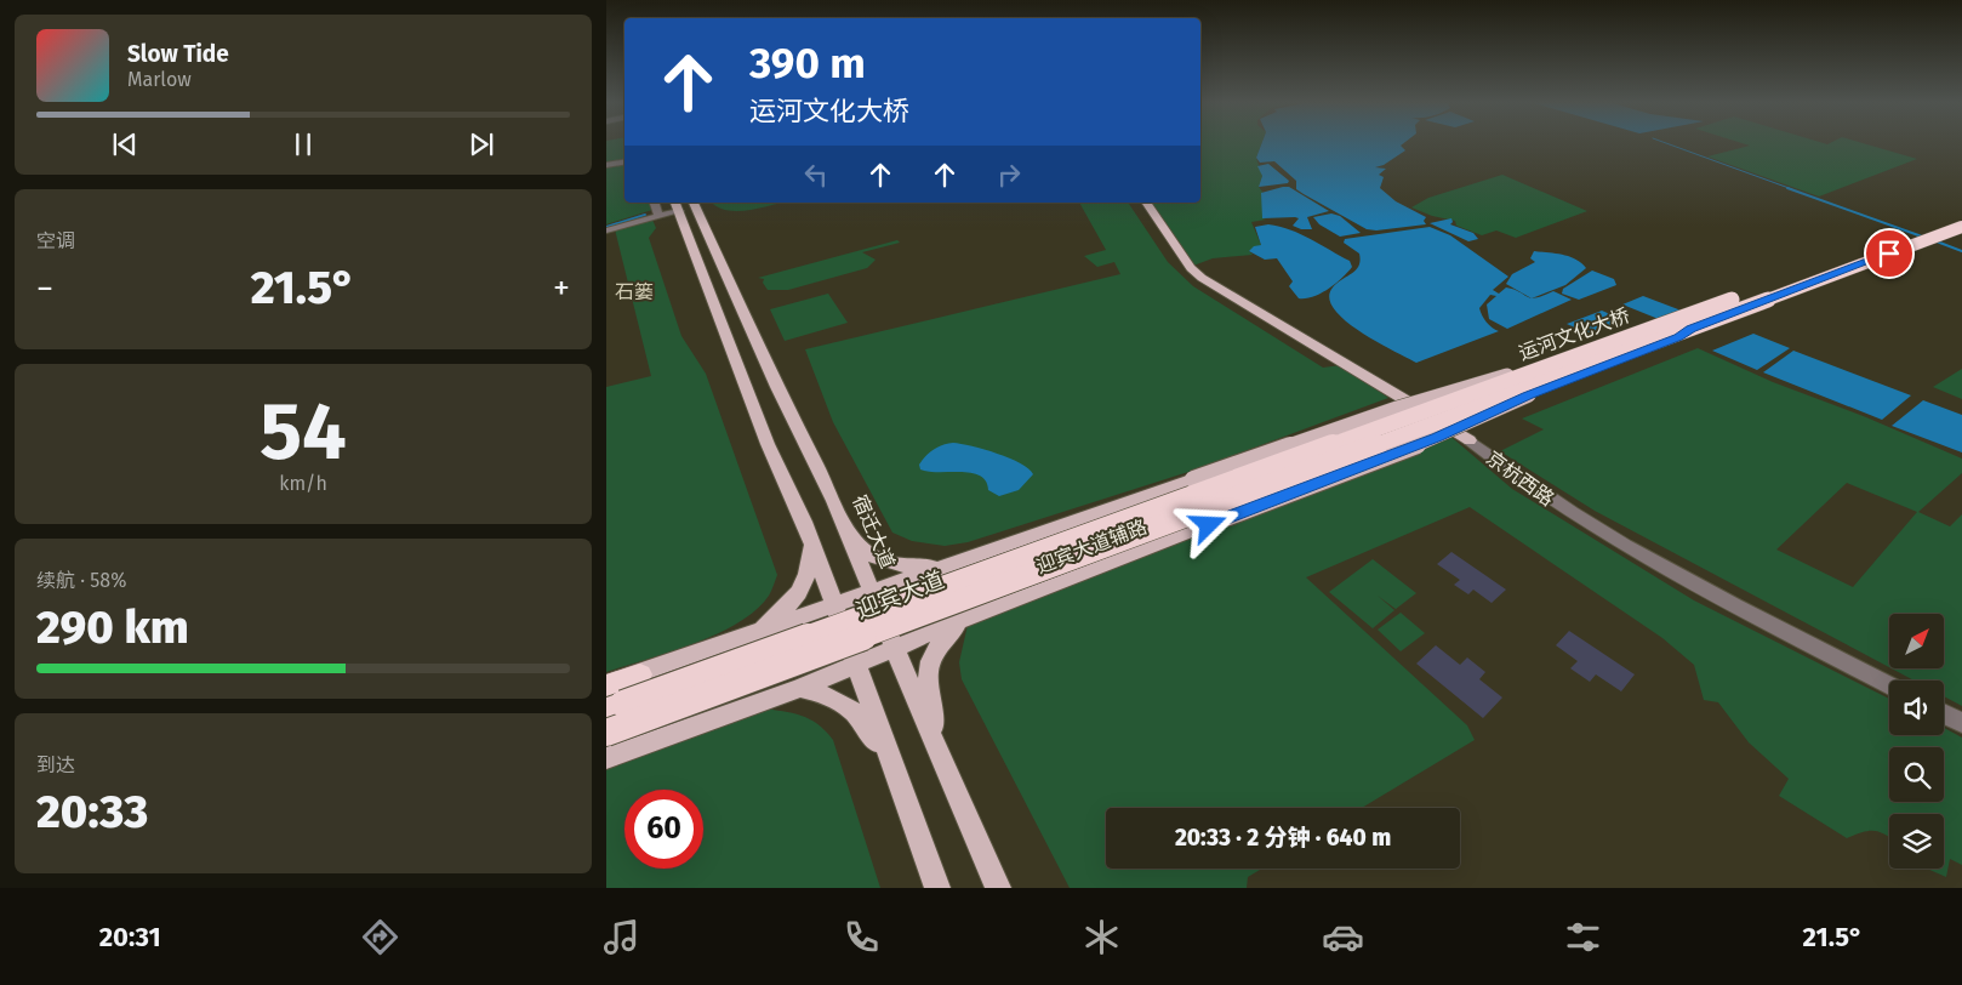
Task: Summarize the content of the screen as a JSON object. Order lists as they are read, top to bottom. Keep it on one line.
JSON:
{"streets":{"highway":["运河文化大桥","迎宾大道"],"main road":["京杭西路","宿迁大道","迎宾大道辅路"]},"crossings":[["运河文化大桥","迎宾大道辅路"],["运河文化大桥","迎宾大道"],["宿迁大道","迎宾大道辅路"],["迎宾大道辅路","迎宾大道"]],"districts":["石篓"],"north":"top right","page":{"turn":["390 m","运河文化大桥"],"song":["Slow Tide","Marlow"],"tile":["空调",["54","km/h"],["续航 · 58%","290 km"],["到达","20:33"]],"heat":["−","21.5°","+"],"limit":"60","trip":"20:33 · 2 分钟 · 640 m","tabs":["20:31","21.5°"]}}
